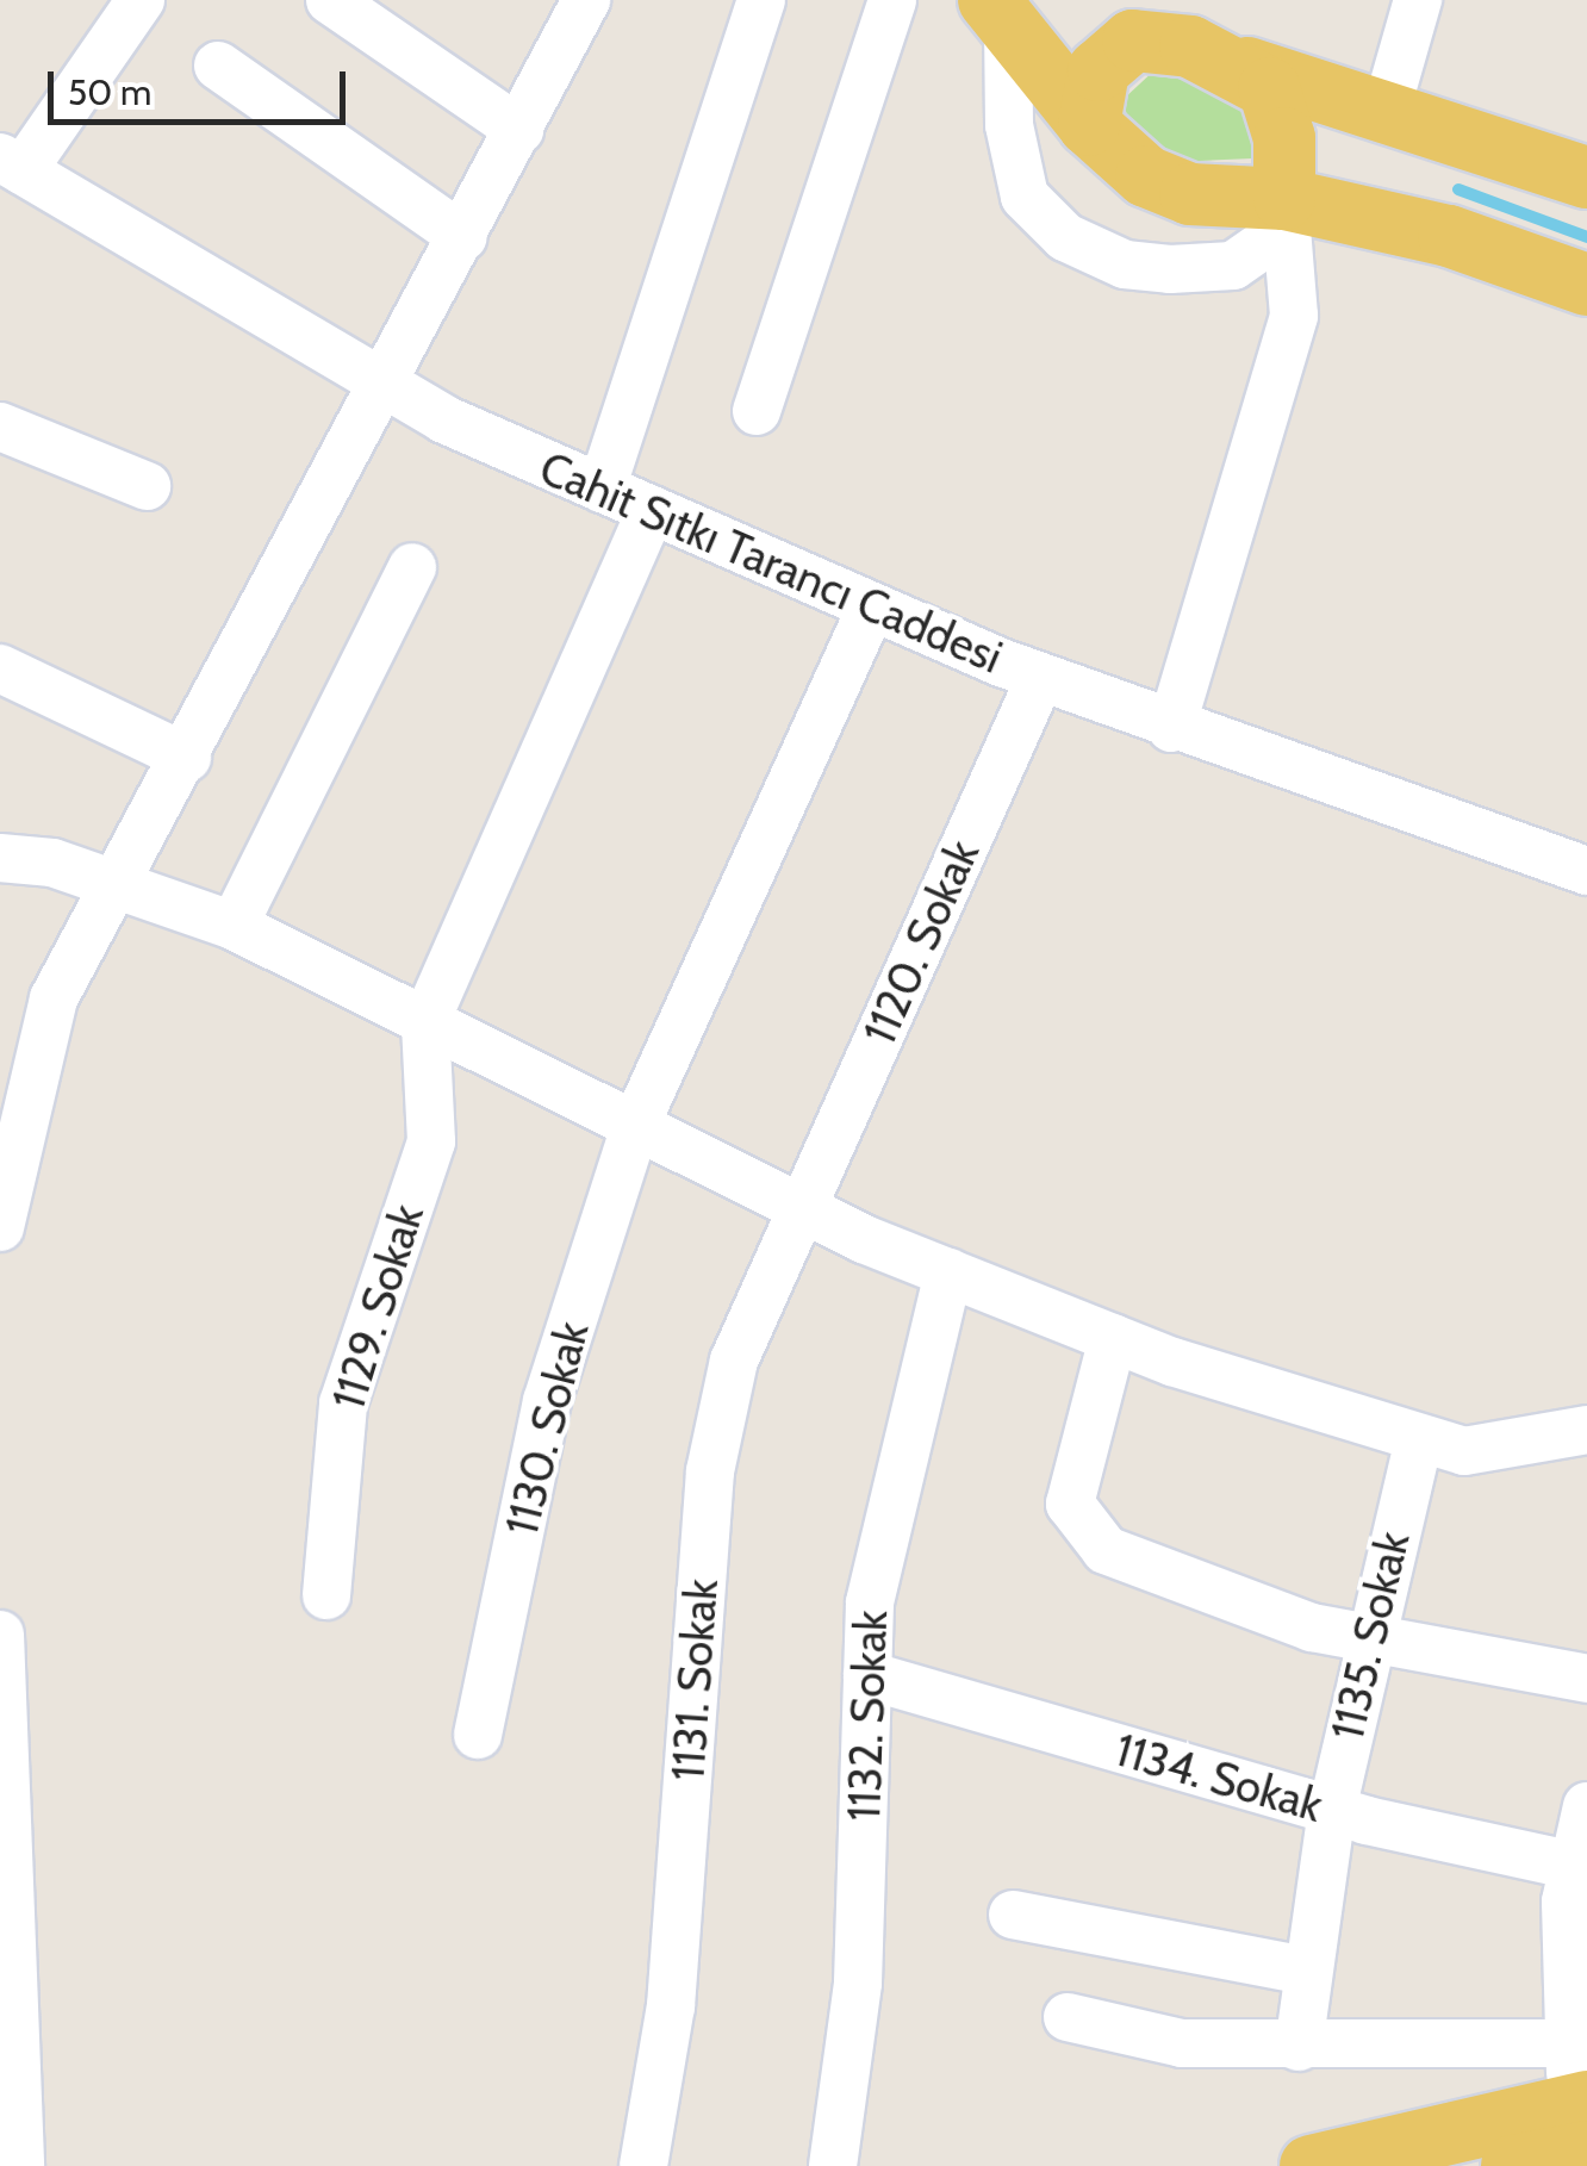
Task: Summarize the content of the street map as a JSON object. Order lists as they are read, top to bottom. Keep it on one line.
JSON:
{"streets":{"street":["Cahit Sıtkı Tarancı Caddesi","1120. Sokak","1129. Sokak","1130. Sokak","1135. Sokak","1131. Sokak","1132. Sokak","1134. Sokak"]},"crossings":[["Cahit Sıtkı Tarancı Caddesi","1120. Sokak"],["Cahit Sıtkı Tarancı Caddesi","1130. Sokak"],["1120. Sokak","1131. Sokak"],["1135. Sokak","1134. Sokak"],["1132. Sokak","1134. Sokak"]],"scale_bar":"50 m"}
